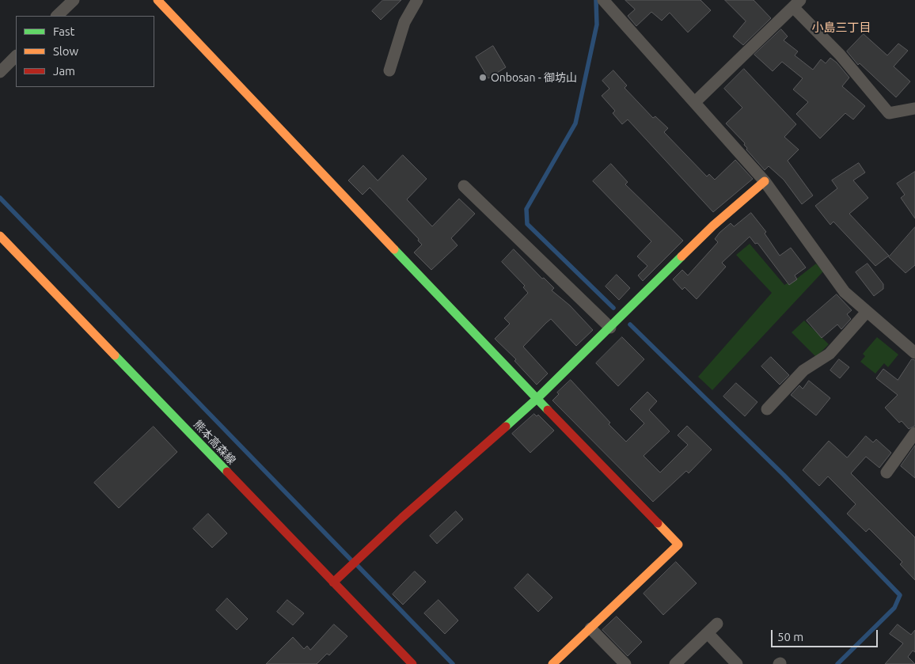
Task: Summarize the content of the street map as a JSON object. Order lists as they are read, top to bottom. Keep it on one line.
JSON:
{"streets":{"street":["熊本高森線"]},"districts":["小島三丁目"],"places":["Onbosan - 御坊山"],"legend":["Fast","Slow","Jam"],"scale_bar":"50 m"}
